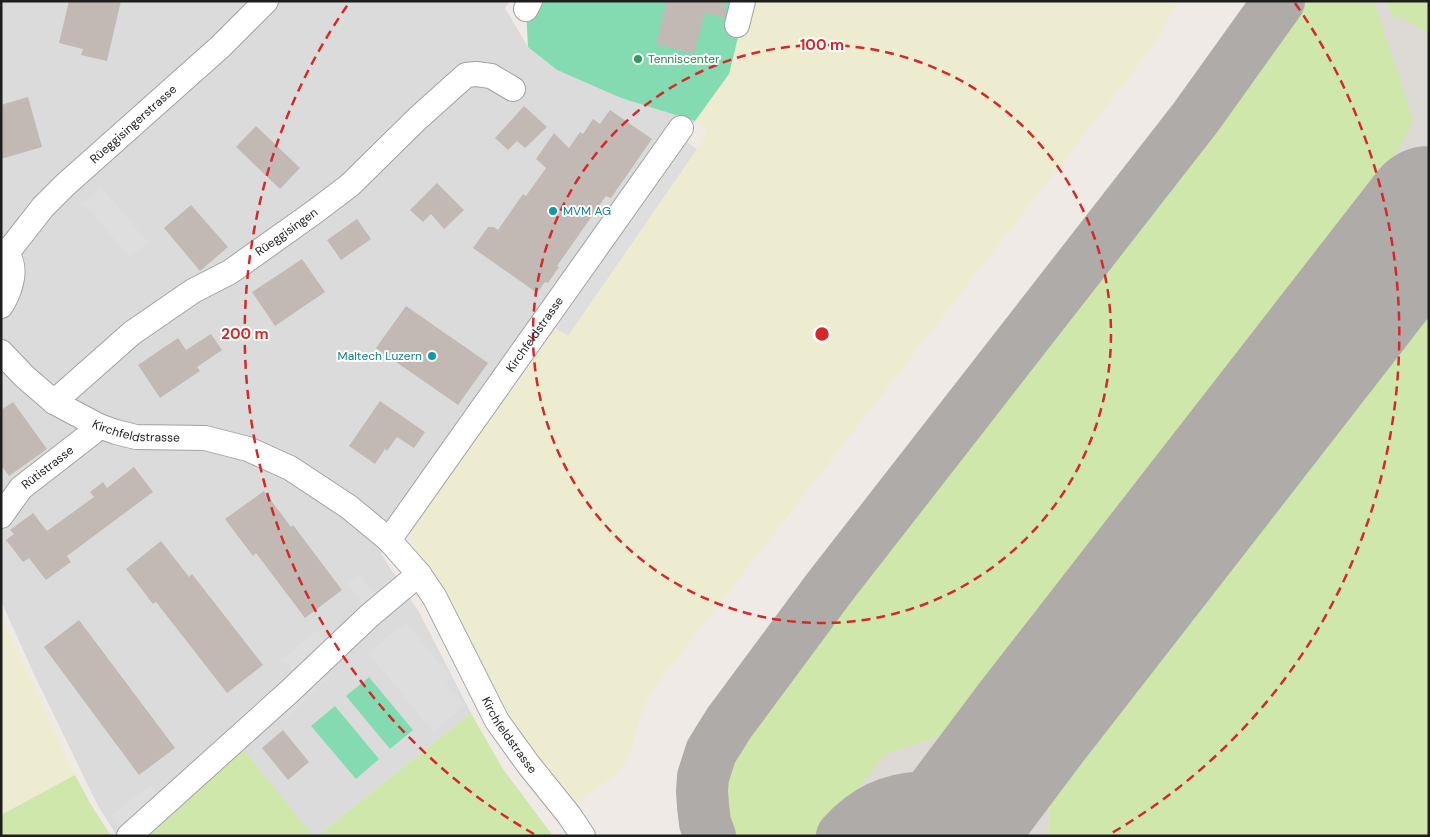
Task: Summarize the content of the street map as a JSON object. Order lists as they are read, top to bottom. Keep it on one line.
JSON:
{"streets":{"street":["Rüeggisingerstrasse","Rüeggisingen","Kirchfeldstrasse","Rütistrasse"]},"crossings":[["Rüeggisingen","Kirchfeldstrasse"],["Kirchfeldstrasse","Rütistrasse"]],"places":["Tenniscenter","MVM AG","Maltech Luzern"],"rings":["100 m","200 m"]}
